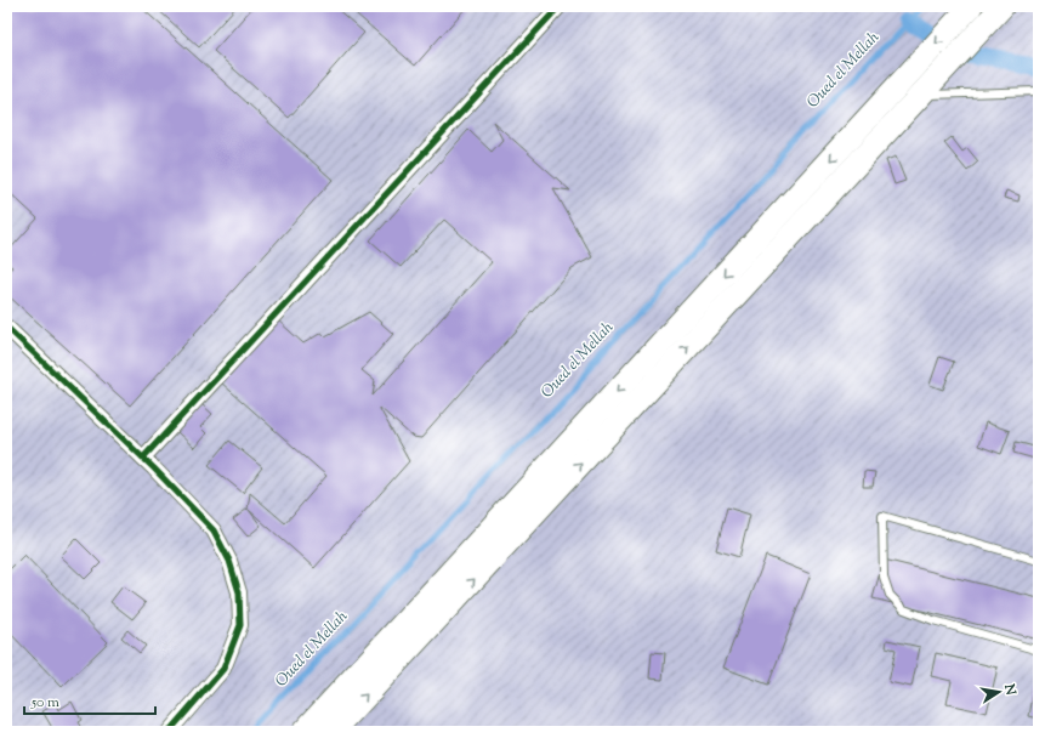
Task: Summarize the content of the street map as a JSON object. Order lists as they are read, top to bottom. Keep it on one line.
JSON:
{"water":["Oued el Mellah"],"scale_bar":"50 m","north":"right"}
